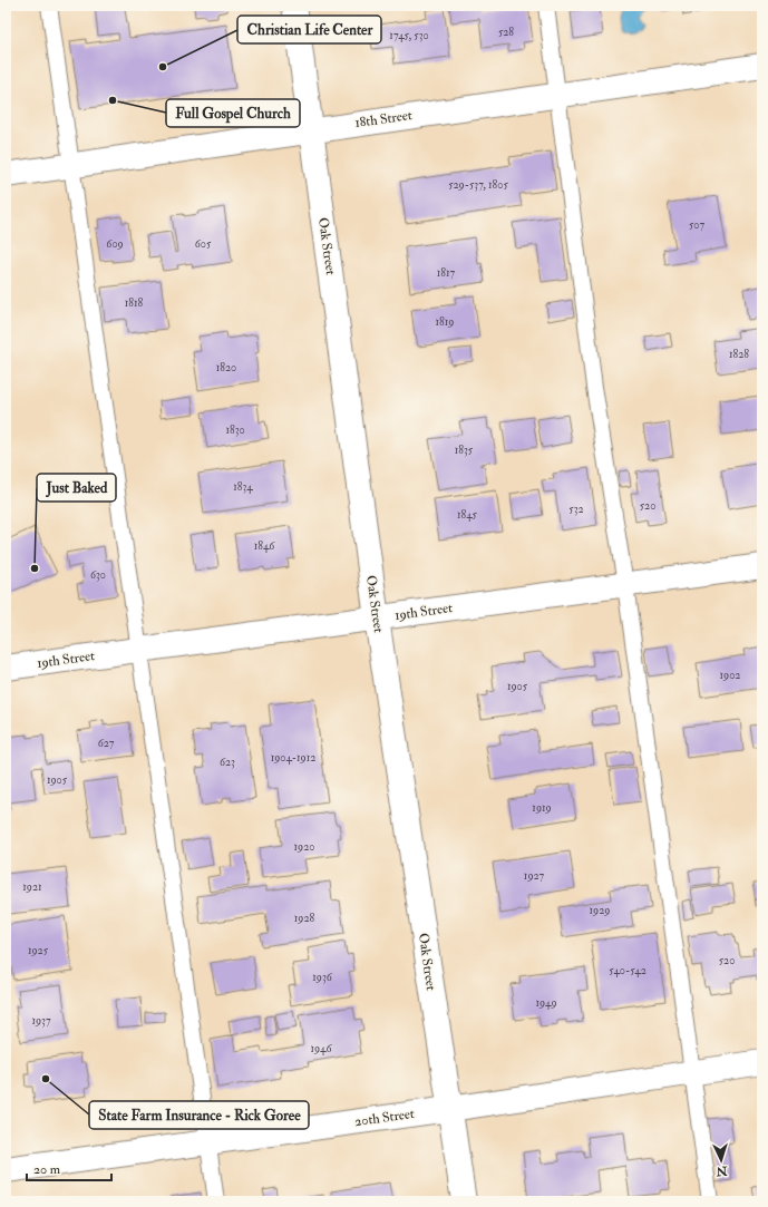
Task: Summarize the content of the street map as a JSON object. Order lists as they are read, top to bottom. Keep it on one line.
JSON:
{"streets":{"street":["18th Street","Oak Street","19th Street","20th Street"]},"crossings":[["18th Street","Oak Street"],["Oak Street","19th Street"],["Oak Street","20th Street"]],"places":["Christian Life Center","Full Gospel Church","Just Baked","State Farm Insurance - Rick Goree"],"house_numbers":["528","1745, 530","529-537, 1805","507","609","605","1817","1818","1819","1828","1820","1830","1835","1834","520","532","1845","1846","630","1902","1905","627","1904-1912","623","1905","1919","1920","1927","1921","1929","1928","1925","520","540-542","1936","1949","1937","1946"],"scale_bar":"20 m","north":"bottom"}
